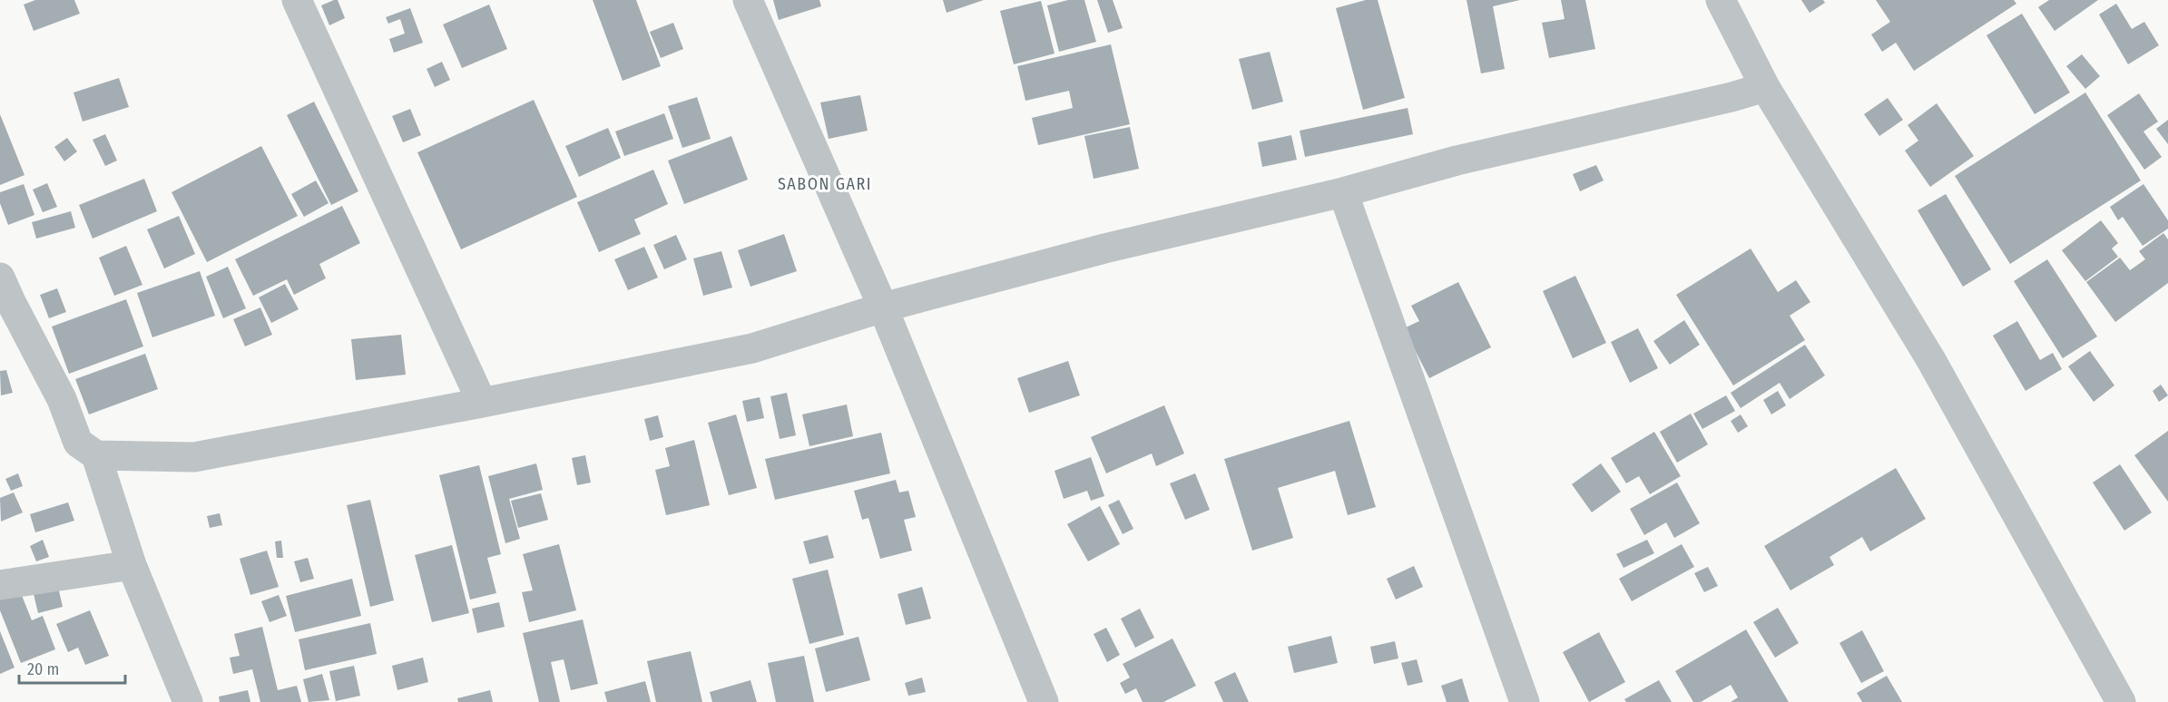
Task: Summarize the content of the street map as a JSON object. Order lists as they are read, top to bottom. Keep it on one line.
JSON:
{"districts":["SABON GARI"],"scale_bar":"20 m"}
